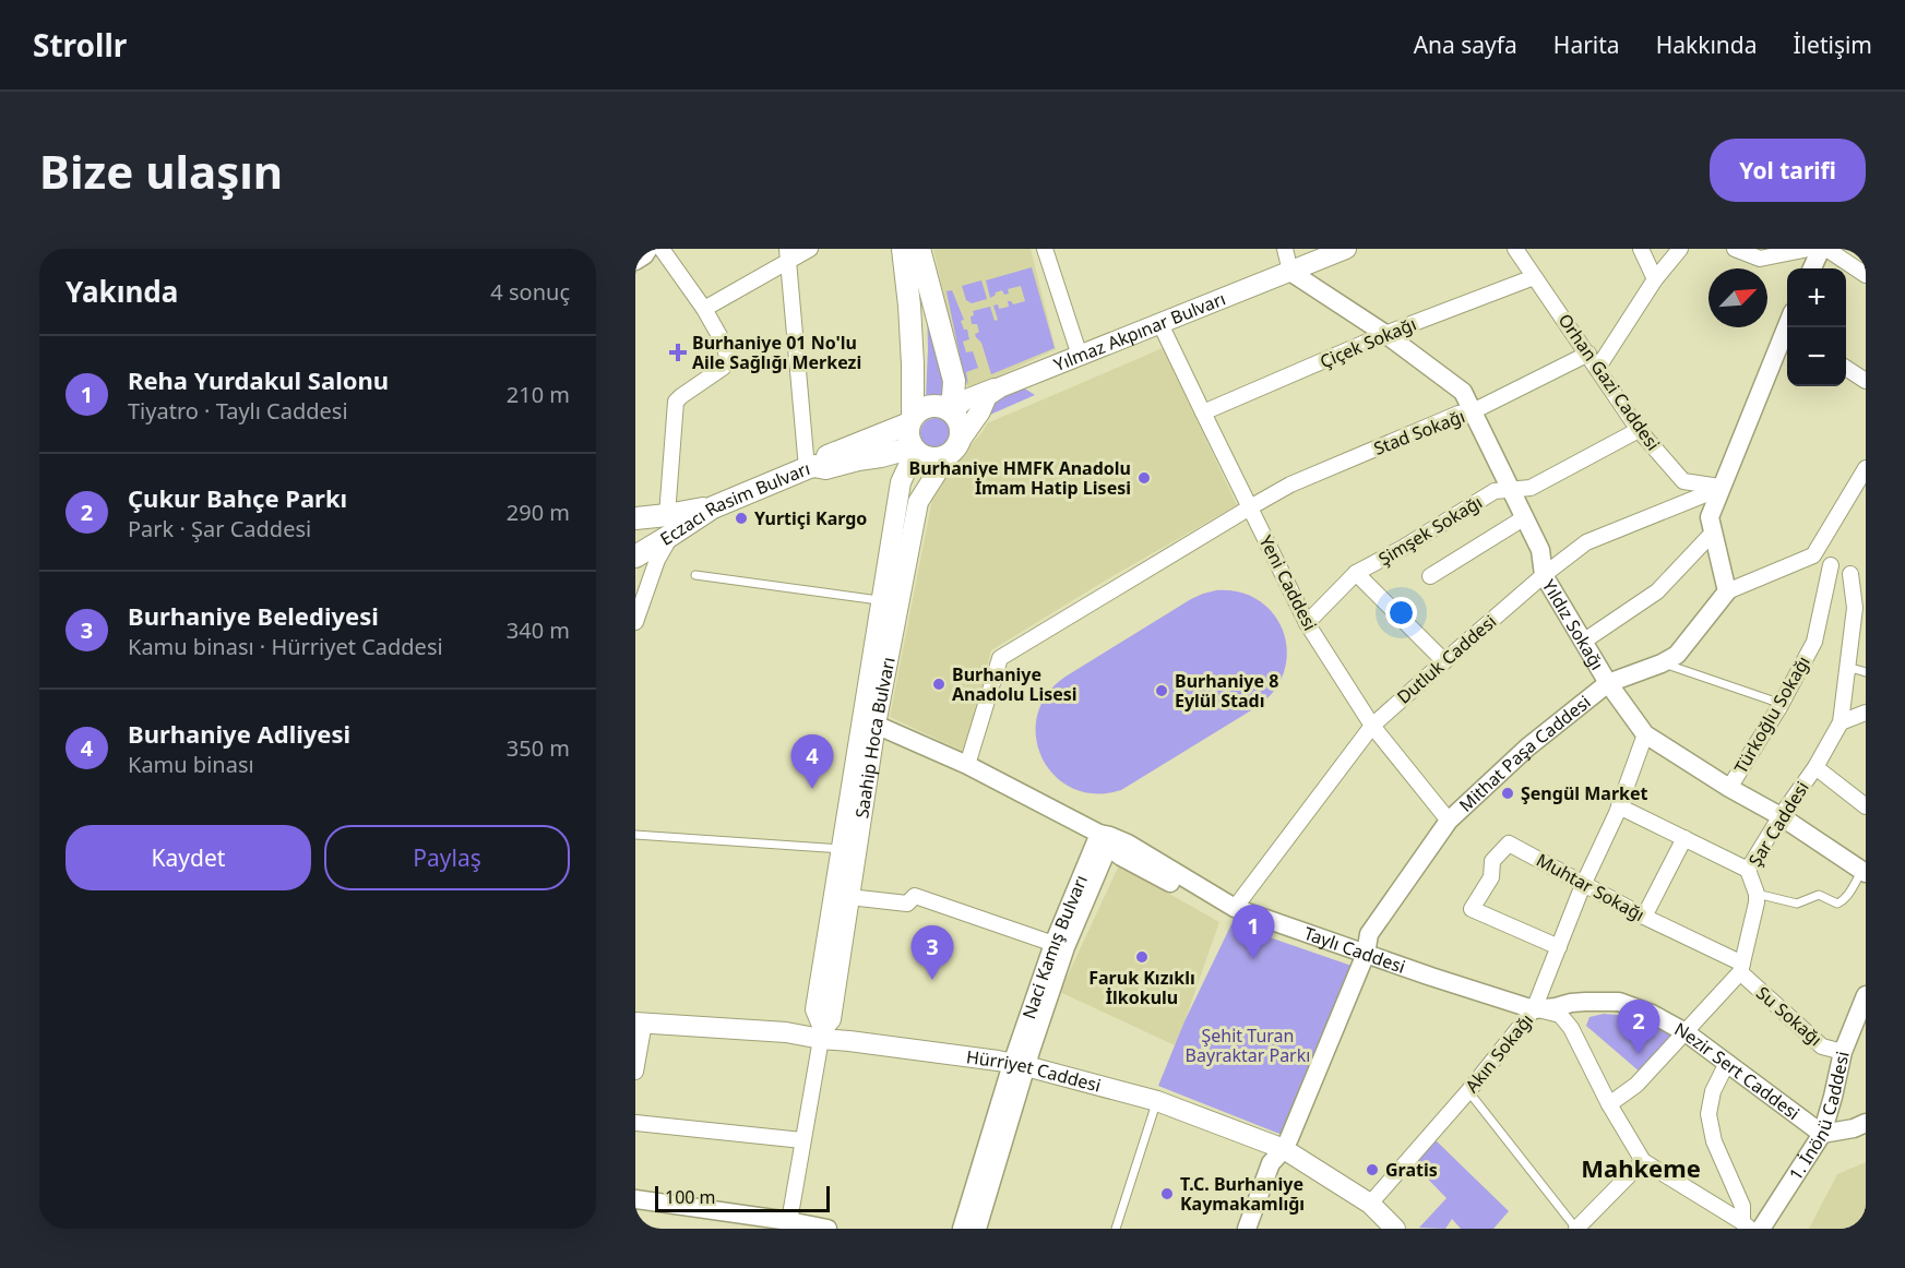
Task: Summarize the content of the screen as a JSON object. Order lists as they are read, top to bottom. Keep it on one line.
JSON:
{"streets":{"main road":["Yılmaz Akpınar Bulvarı","Eczacı Rasim Bulvarı","Saahip Hoca Bulvarı","Hürriyet Caddesi"],"street":["Çiçek Sokağı","Orhan Gazi Caddesi","Stad Sokağı","Şimşek Sokağı","Yeni Caddesi","Yıldız Sokağı","Dutluk Caddesi","Türkoğlu Sokağı","Mithat Paşa Caddesi","Şar Caddesi","Muhtar Sokağı","Naci Kamış Bulvarı","Taylı Caddesi","Su Sokağı","Akın Sokağı","Nezir Sert Caddesi","1. İnönü Caddesi"]},"crossings":[["Yılmaz Akpınar Bulvarı","Eczacı Rasim Bulvarı"],["Yılmaz Akpınar Bulvarı","Yeni Caddesi"],["Yılmaz Akpınar Bulvarı","Yıldız Sokağı"],["Yılmaz Akpınar Bulvarı","Saahip Hoca Bulvarı"],["Çiçek Sokağı","Orhan Gazi Caddesi"],["Çiçek Sokağı","Yeni Caddesi"],["Çiçek Sokağı","Yıldız Sokağı"],["Orhan Gazi Caddesi","Stad Sokağı"],["Orhan Gazi Caddesi","Şimşek Sokağı"],["Orhan Gazi Caddesi","Dutluk Caddesi"],["Stad Sokağı","Yeni Caddesi"],["Stad Sokağı","Yıldız Sokağı"],["Eczacı Rasim Bulvarı","Saahip Hoca Bulvarı"],["Şimşek Sokağı","Yeni Caddesi"],["Şimşek Sokağı","Yıldız Sokağı"],["Yeni Caddesi","Dutluk Caddesi"],["Yeni Caddesi","Mithat Paşa Caddesi"],["Yıldız Sokağı","Dutluk Caddesi"],["Yıldız Sokağı","Türkoğlu Sokağı"],["Yıldız Sokağı","Mithat Paşa Caddesi"],["Yıldız Sokağı","Şar Caddesi"],["Yıldız Sokağı","Akın Sokağı"],["Dutluk Caddesi","Taylı Caddesi"],["Saahip Hoca Bulvarı","Hürriyet Caddesi"],["Mithat Paşa Caddesi","Taylı Caddesi"],["Mithat Paşa Caddesi","Hürriyet Caddesi"],["Şar Caddesi","Muhtar Sokağı"],["Şar Caddesi","Su Sokağı"],["Şar Caddesi","Nezir Sert Caddesi"],["Muhtar Sokağı","Su Sokağı"],["Muhtar Sokağı","Akın Sokağı"],["Naci Kamış Bulvarı","Taylı Caddesi"],["Naci Kamış Bulvarı","Hürriyet Caddesi"],["Taylı Caddesi","Akın Sokağı"],["Taylı Caddesi","Nezir Sert Caddesi"],["Su Sokağı","1. İnönü Caddesi"],["Akın Sokağı","Hürriyet Caddesi"],["Akın Sokağı","Nezir Sert Caddesi"],["Nezir Sert Caddesi","1. İnönü Caddesi"]],"districts":["Mahkeme"],"parks":["Şehit Turan Bayraktar Parkı"],"places":{"health":["Burhaniye 01 No'lu Aile Sağlığı Merkezi"],"other":["Burhaniye HMFK Anadolu İmam Hatip Lisesi","Yurtiçi Kargo","Burhaniye Anadolu Lisesi","Burhaniye 8 Eylül Stadı","Şengül Market","Faruk Kızıklı İlkokulu","Gratis","T.C. Burhaniye Kaymakamlığı"]},"scale_bar":"100 m","north":"top right","page":{"header":"Strollr","nav":["Ana sayfa","Harita","Hakkında","İletişim"],"buttons":["Yol tarifi",["Kaydet","Paylaş"]],"title":"Bize ulaşın","heading":["Yakında","4 sonuç"],"map_buttons":["+","−"],"list":[{"mark":"1","name":"Reha Yurdakul Salonu","note":"Tiyatro · Taylı Caddesi","value":"210 m"},{"mark":"2","name":"Çukur Bahçe Parkı","note":"Park · Şar Caddesi","value":"290 m"},{"mark":"3","name":"Burhaniye Belediyesi","note":"Kamu binası · Hürriyet Caddesi","value":"340 m"},{"mark":"4","name":"Burhaniye Adliyesi","note":"Kamu binası","value":"350 m"}],"pins":["4","1","3","2"],"scale":"100 m"}}
